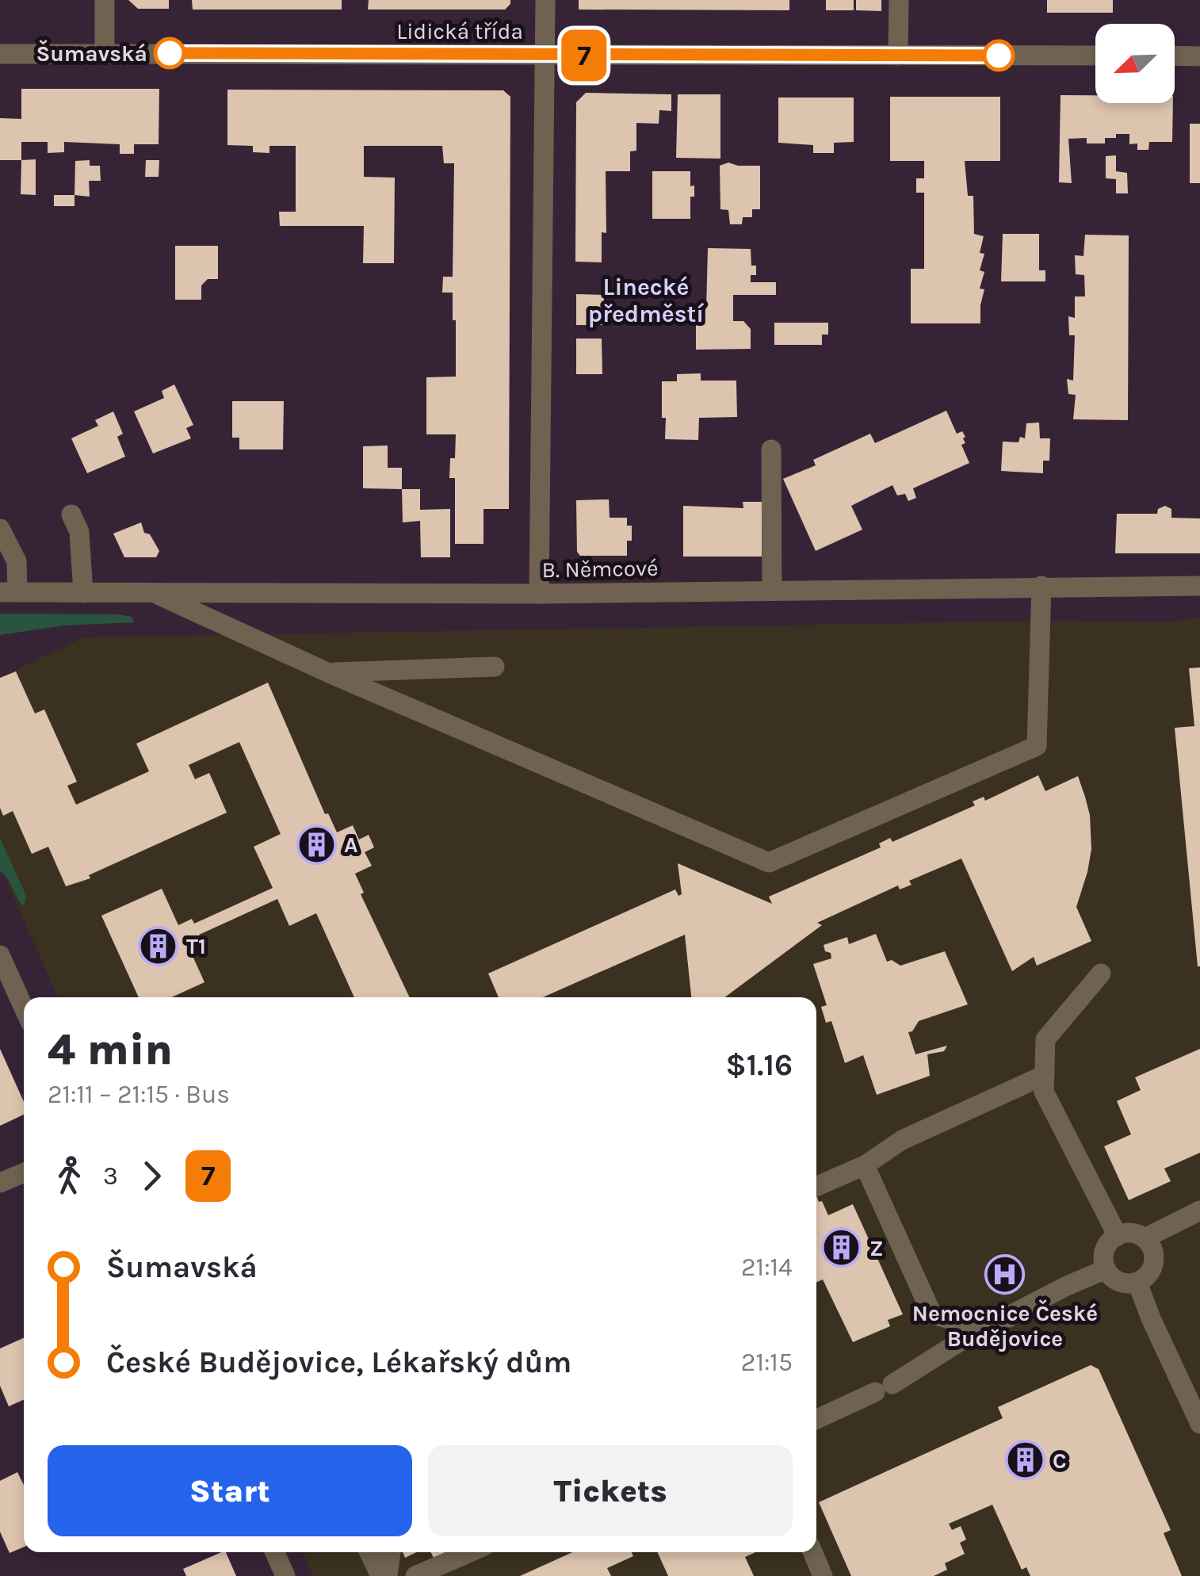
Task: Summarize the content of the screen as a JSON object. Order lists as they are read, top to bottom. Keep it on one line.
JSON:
{"streets":{"street":["Lidická třída","B. Němcové"]},"districts":["Linecké předměstí"],"places":{"other":["Šumavská"],"building":["A","T1","Z","C"],"hospital":["Nemocnice České Budějovice"]},"lines":["bus line 7"],"north":"bottom left","page":{"on_map":"7","heading":["4 min","21:11 – 21:15 · Bus","$1.16"],"legs":["3","7"],"list":[{"name":"Šumavská","value":"21:14"},{"name":"České Budějovice, Lékařský dům","value":"21:15"}],"buttons":["Start","Tickets"]}}
